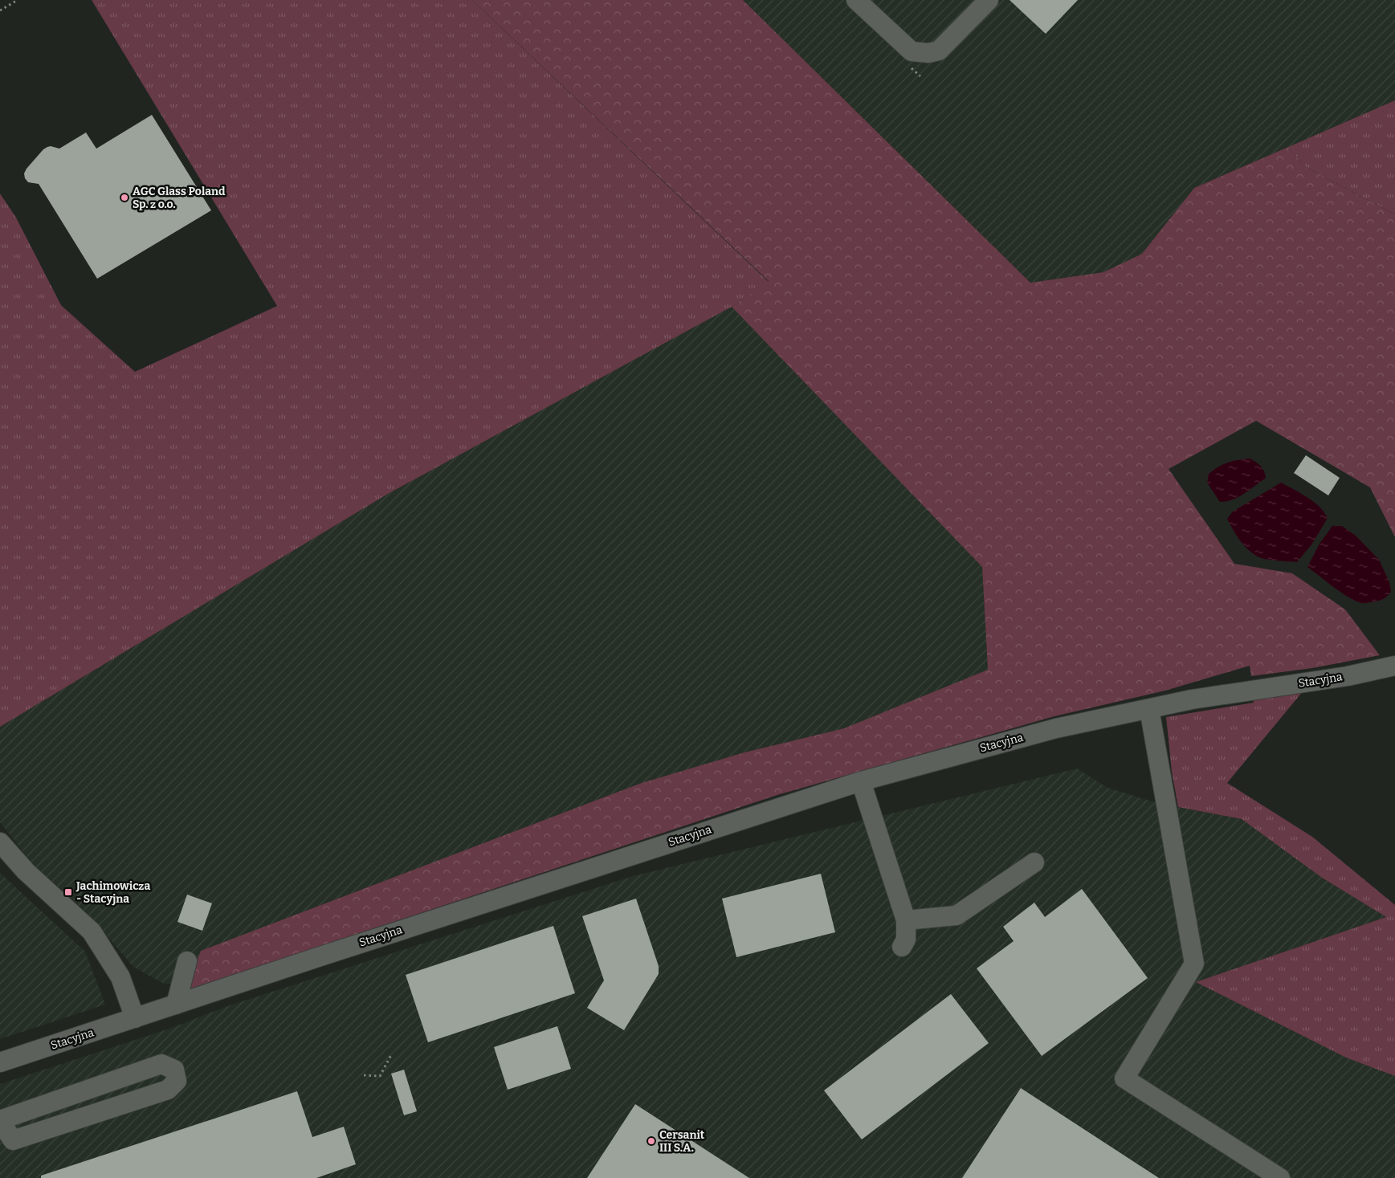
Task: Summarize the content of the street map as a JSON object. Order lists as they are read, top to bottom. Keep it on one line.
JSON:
{"streets":{"street":["Stacyjna"]},"places":{"other":["AGC Glass Poland Sp. z o.o.","Cersanit III S.A."],"transit":["Jachimowicza - Stacyjna"]}}
